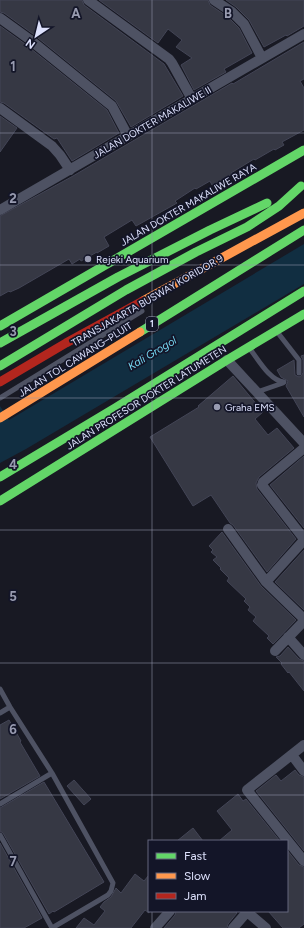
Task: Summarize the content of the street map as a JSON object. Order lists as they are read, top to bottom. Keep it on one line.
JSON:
{"streets":{"main road":["JALAN DOKTER MAKALIWE RAYA","1","JALAN TOL CAWANG–PLUIT","JALAN PROFESOR DOKTER LATUMETEN"],"street":["JALAN DOKTER MAKALIWE II"],"lane":["TRANSJAKARTA BUSWAY KORIDOR 9"]},"water":["Kali Grogol"],"places":["Rejeki Aquarium","Graha EMS"],"legend":["Fast","Slow","Jam"],"north":"bottom left","grid":{"columns":["A","B"],"rows":["1","2","3","4","5","6","7"]}}
